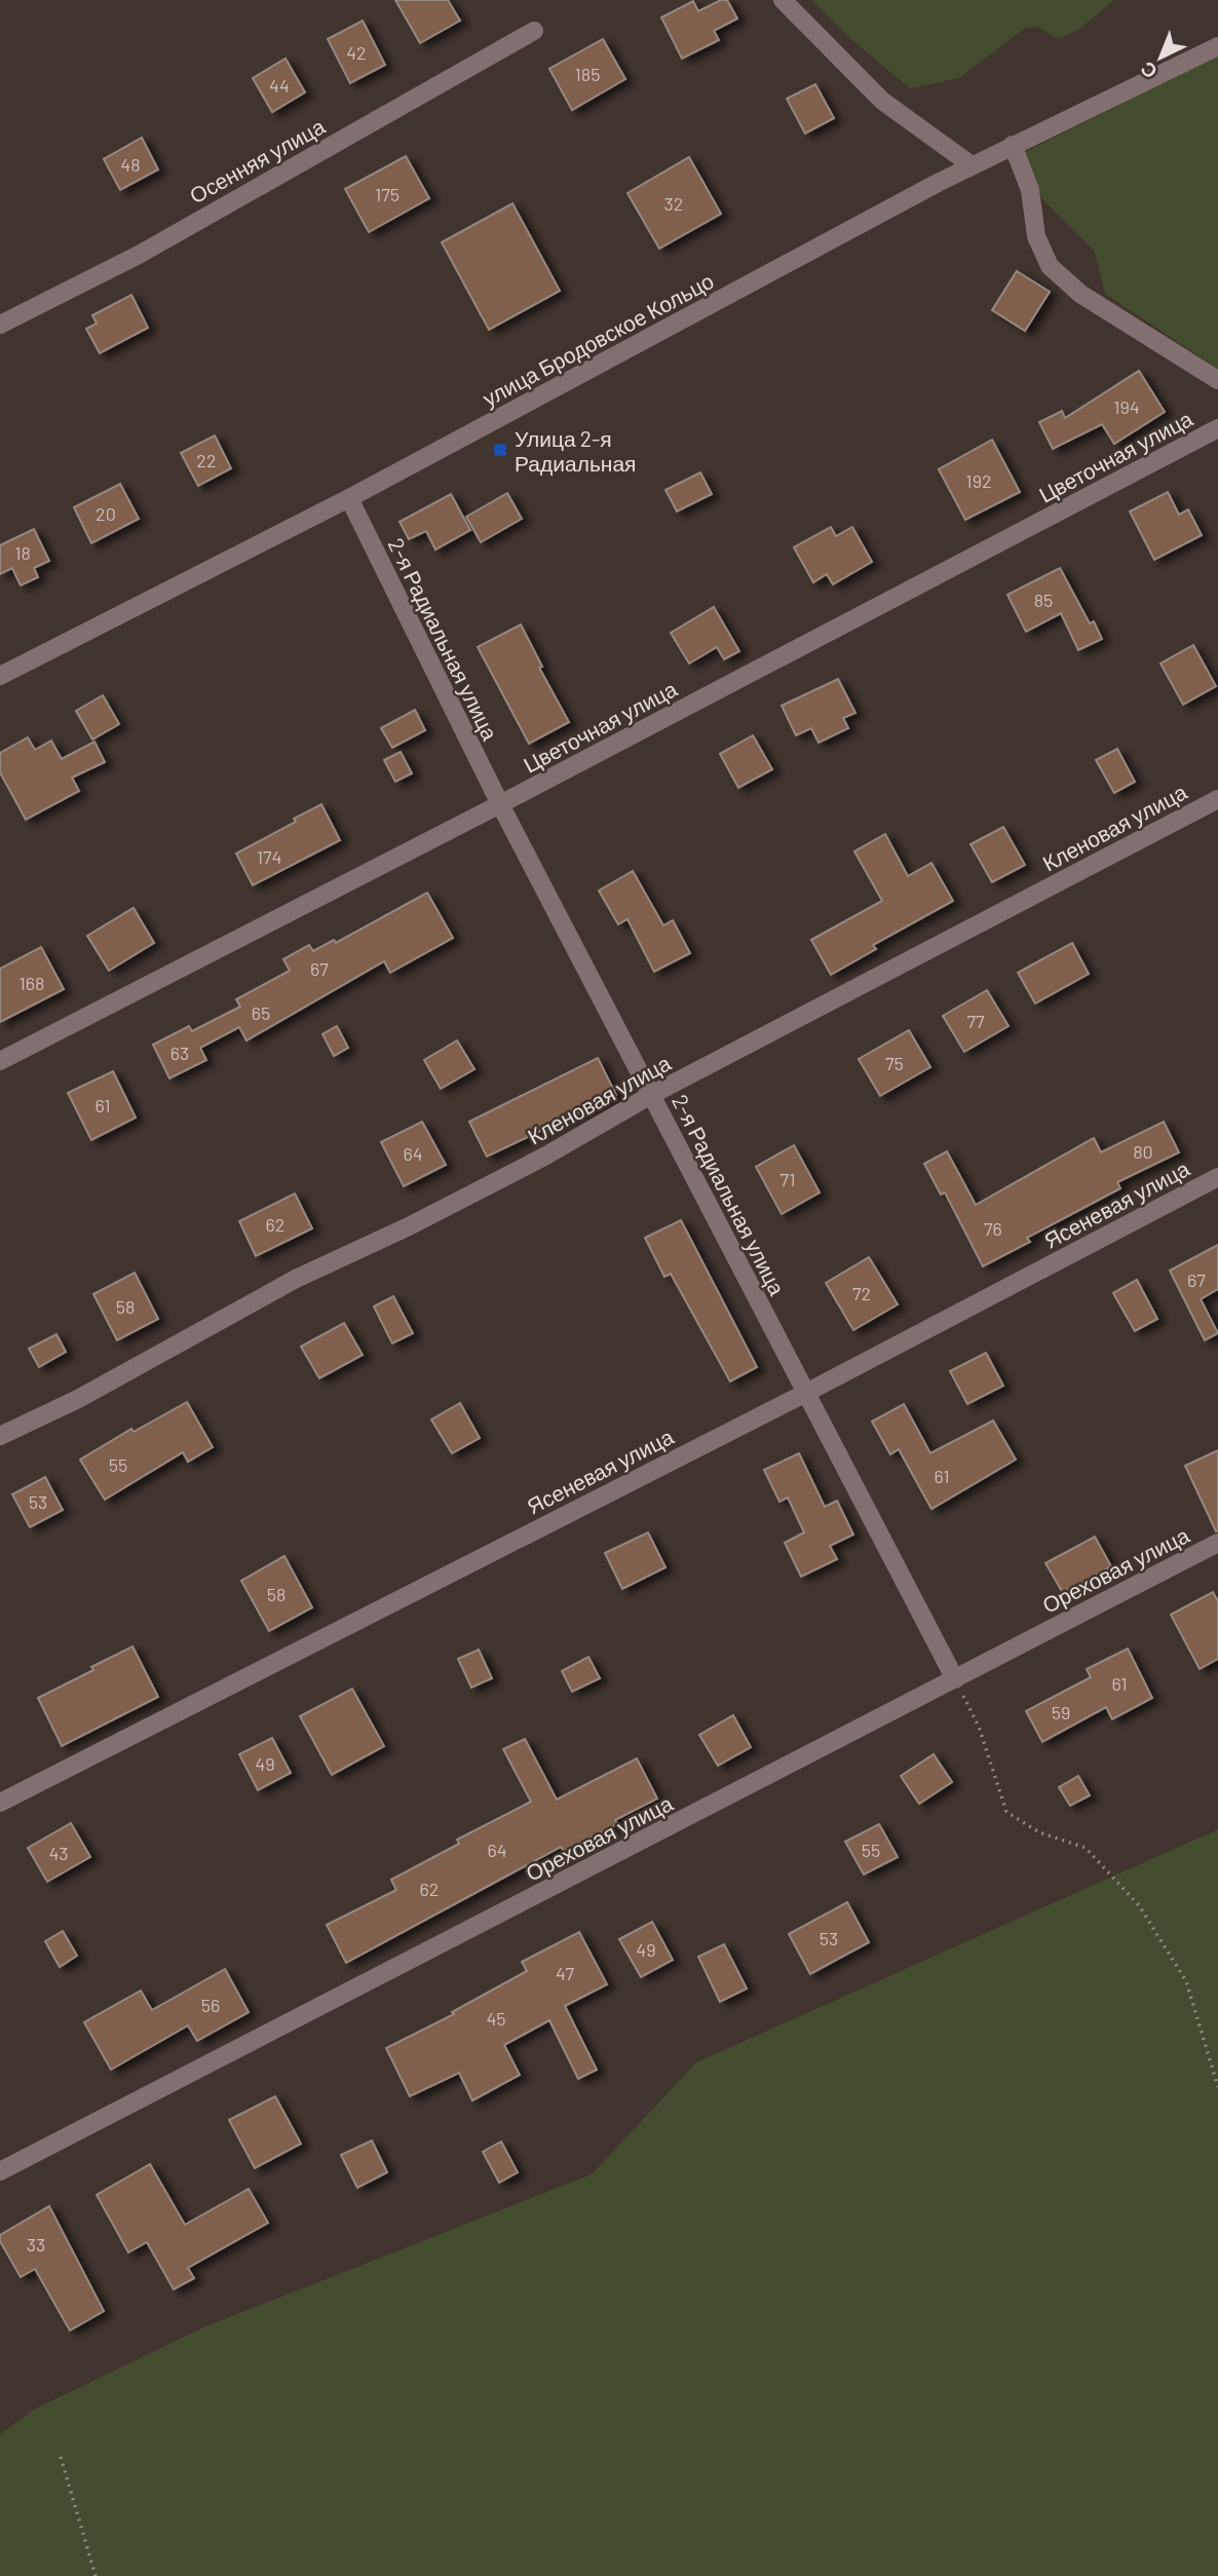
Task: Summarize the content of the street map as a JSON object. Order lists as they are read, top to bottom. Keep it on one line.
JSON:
{"streets":{"street":["Осенняя улица","улица Бродовское Кольцо","Цветочная улица","2-я Радиальная улица","Кленовая улица","Ясеневая улица","Ореховая улица"]},"crossings":[["улица Бродовское Кольцо","2-я Радиальная улица"],["Цветочная улица","2-я Радиальная улица"],["2-я Радиальная улица","Кленовая улица"],["2-я Радиальная улица","Ясеневая улица"],["2-я Радиальная улица","Ореховая улица"]],"places":{"transit":["Улица 2-я Радиальная"]},"house_numbers":["42","185","44","48","175","32","194","22","192","20","18","85","174","67","168","65","77","63","75","61","80","64","71","62","76","67","72","58","55","61","53","58","61","59","49","64","55","43","62","53","49","47","56","45","33"],"north":"bottom left"}
